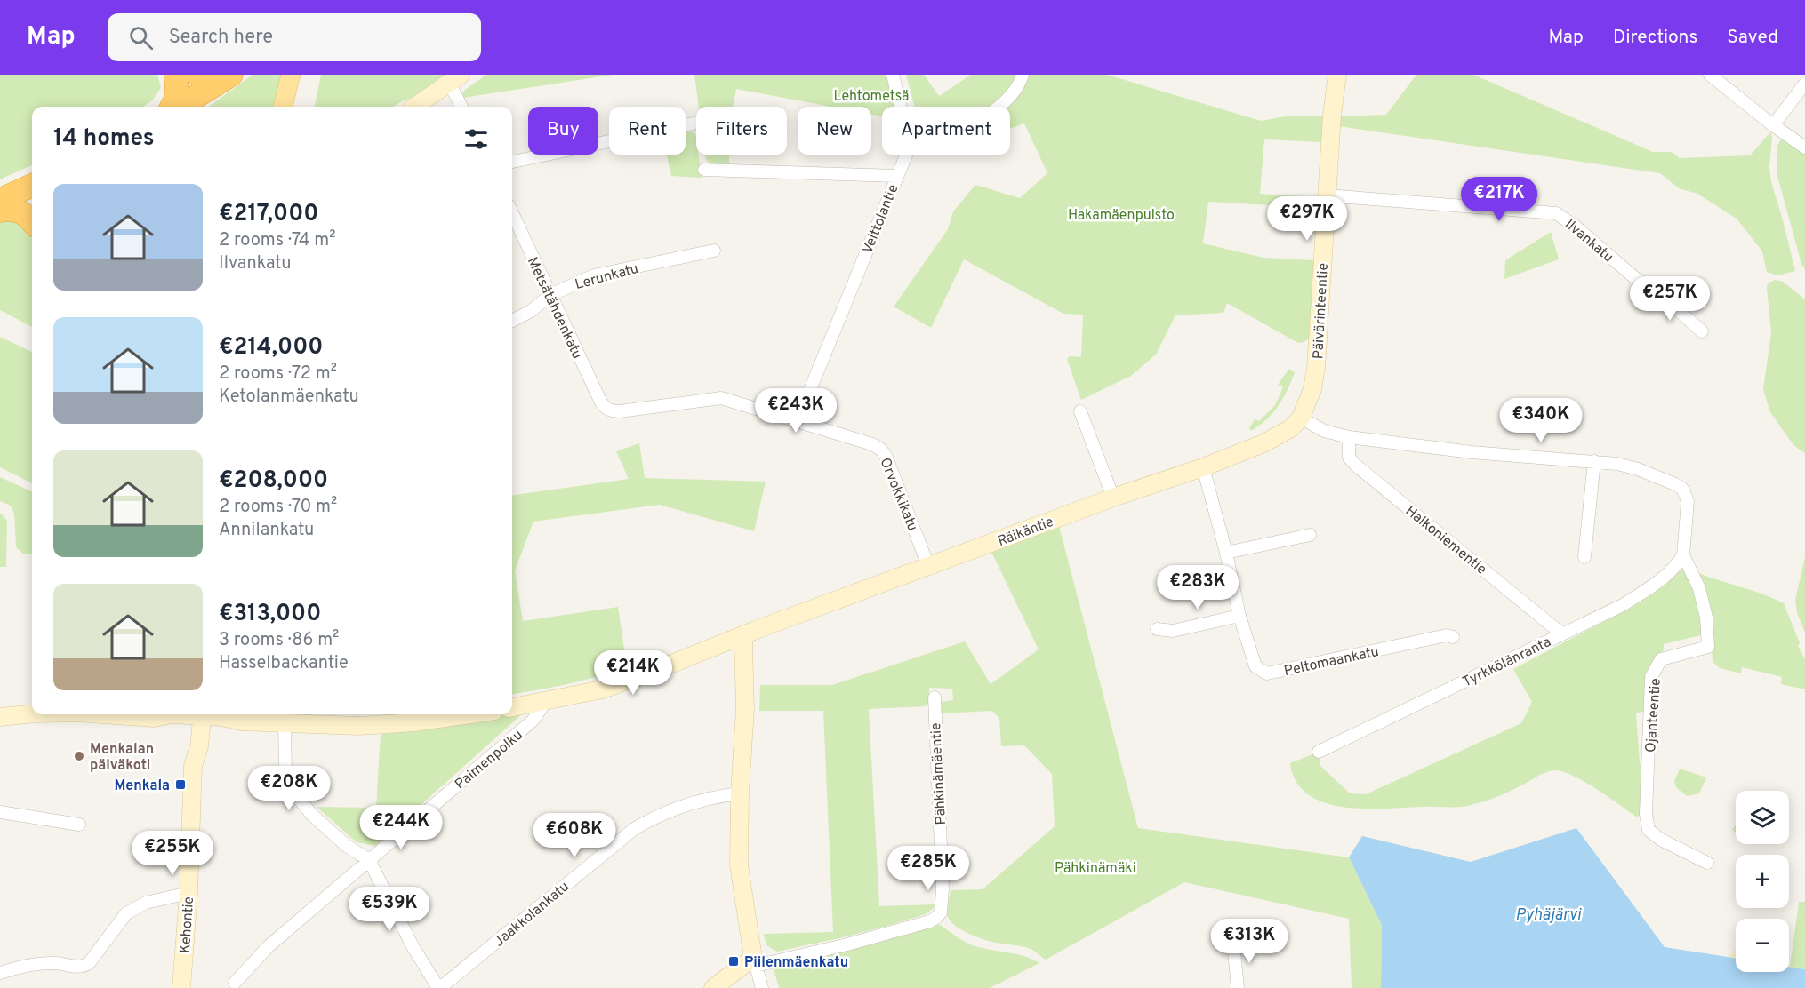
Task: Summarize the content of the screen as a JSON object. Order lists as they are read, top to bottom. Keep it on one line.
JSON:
{"streets":{"street":["Veittolantie","Ilvankatu","Lerunkatu","Metsätähdenkatu","Päivärinteentie","Orvokkikatu","Räikäntie","Halkoniementie","Peltomaankatu","Tyrkkölänranta","Ojanteentie","Paimenpolku","Pähkinämäentie","Jaakkolankatu","Kehontie"]},"crossings":[["Veittolantie","Orvokkikatu"],["Ilvankatu","Päivärinteentie"],["Lerunkatu","Metsätähdenkatu"],["Metsätähdenkatu","Orvokkikatu"],["Päivärinteentie","Räikäntie"],["Orvokkikatu","Räikäntie"],["Räikäntie","Peltomaankatu"],["Räikäntie","Paimenpolku"],["Halkoniementie","Tyrkkölänranta"],["Tyrkkölänranta","Ojanteentie"]],"water":["Pyhäjärvi"],"parks":["Lehtometsä","Hakamäenpuisto","Pähkinämäki"],"places":{"other":["Menkalan päiväkoti"],"transit":["Menkala","Piilenmäenkatu"]},"page":{"header":"Map","search":"Search here","nav":["Map","Directions","Saved"],"chip":["Buy","Rent","Filters","New","Apartment"],"heading":"14 homes","list":[{"name":"€217,000","note":"2 rooms · 74 m² · Ilvankatu"},{"name":"€214,000","note":"2 rooms · 72 m² · Ketolanmäenkatu"},{"name":"€208,000","note":"2 rooms · 70 m² · Annilankatu"},{"name":"€313,000","note":"3 rooms · 86 m² · Hasselbackantie"}],"price":["€217K","€297K","€257K","€243K","€340K","€283K","€214K","€208K","€244K","€608K","€255K","€285K","€539K","€313K"],"map_buttons":["+","−"]}}
